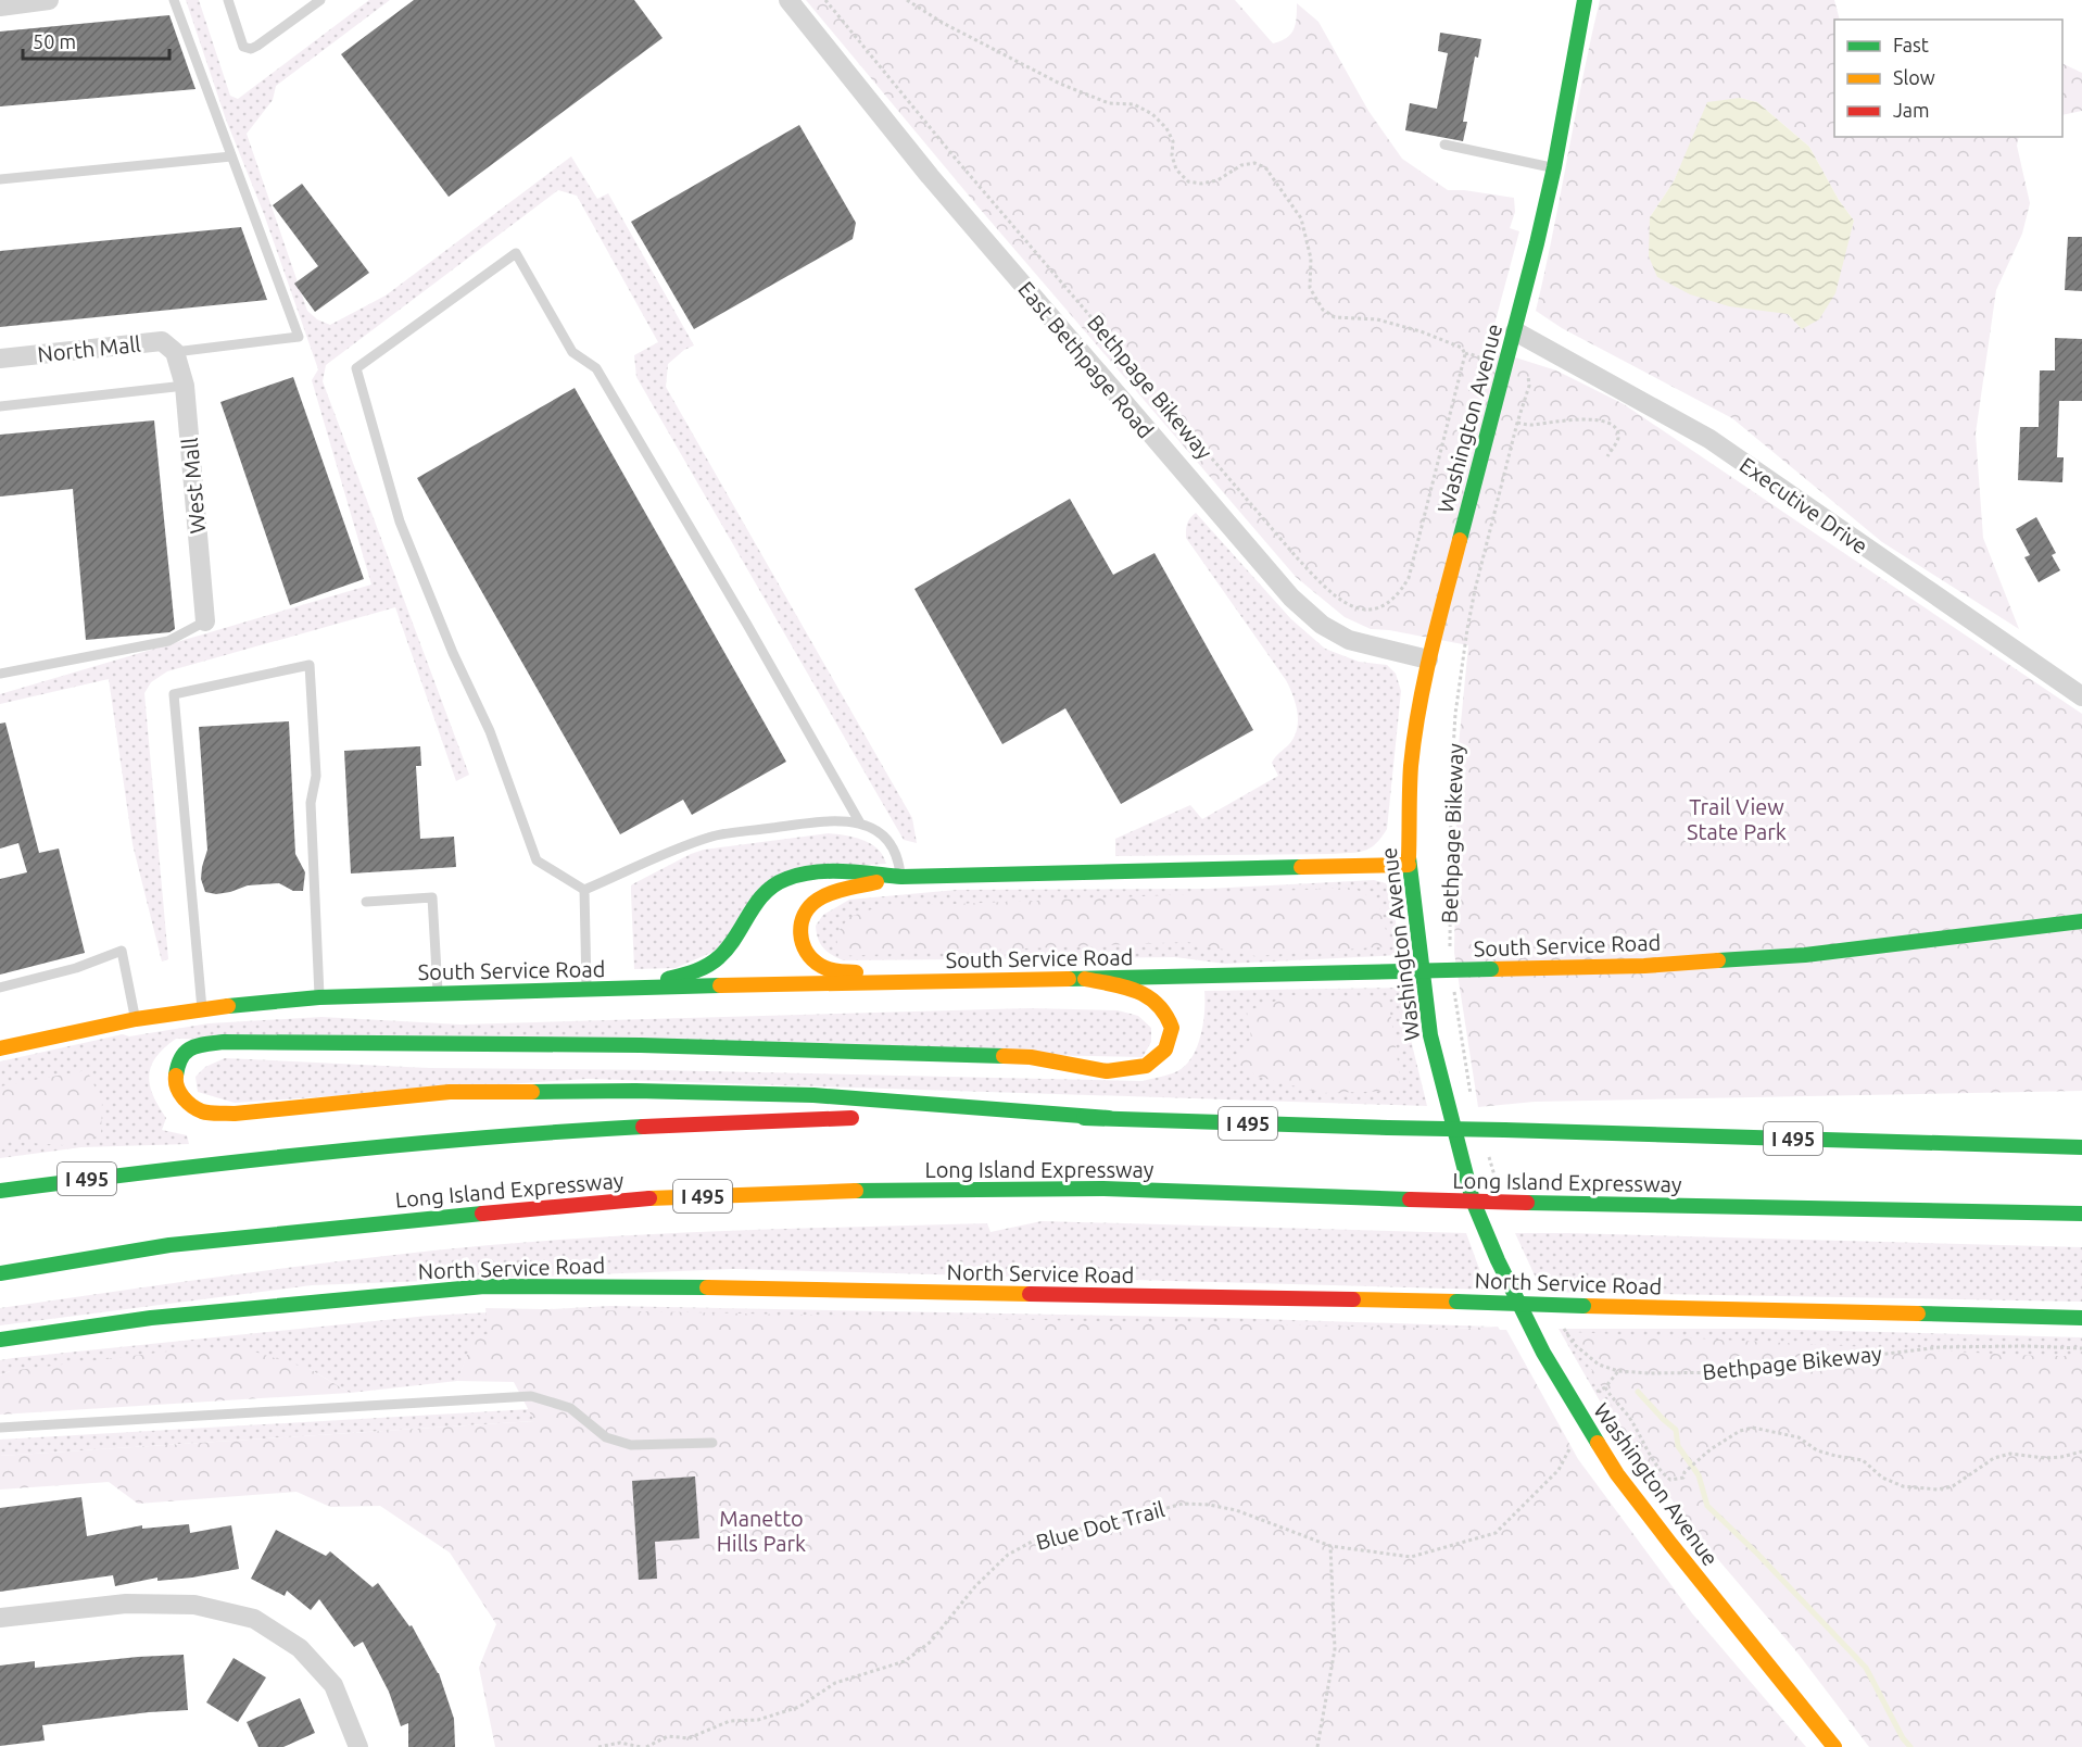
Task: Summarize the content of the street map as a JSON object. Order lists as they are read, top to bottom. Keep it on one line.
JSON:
{"streets":{"main road":["Washington Avenue","South Service Road","I 495","Long Island Expressway","North Service Road"],"street":["North Mall","East Bethpage Road","West Mall","Executive Drive"],"path":["Bethpage Bikeway","Blue Dot Trail"]},"crossings":[["North Mall","West Mall"],["East Bethpage Road","Washington Avenue"],["Washington Avenue","Executive Drive"]],"parks":["Trail View State Park","Manetto Hills Park"],"legend":["Fast","Slow","Jam"],"scale_bar":"50 m"}
